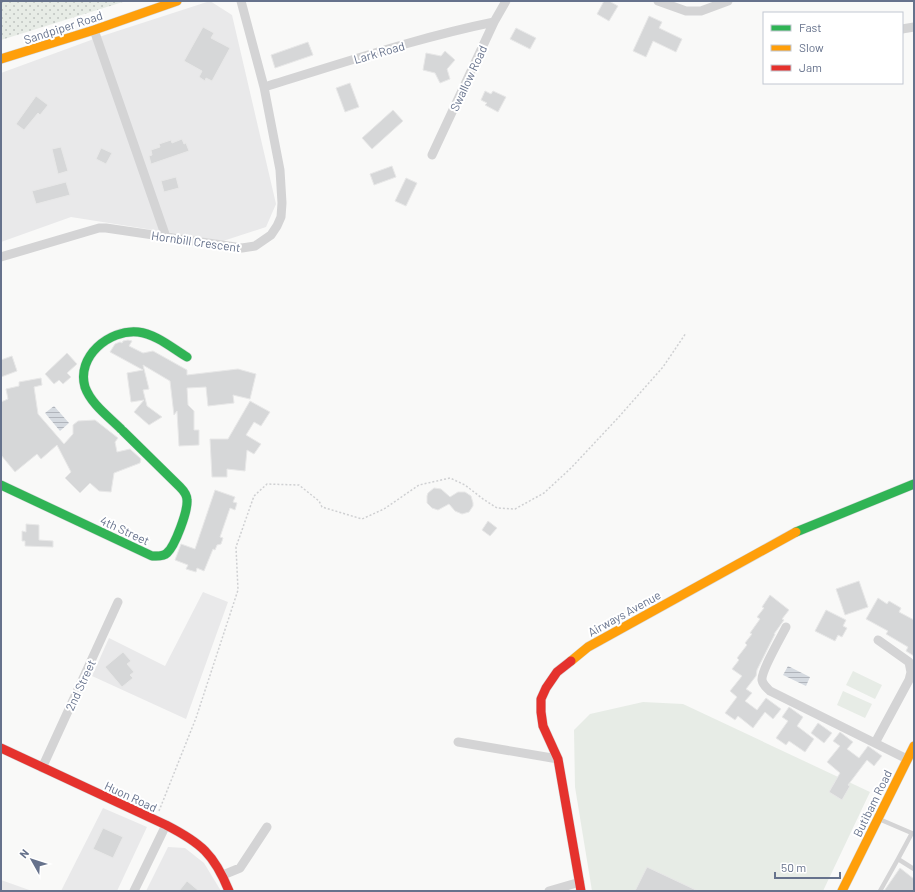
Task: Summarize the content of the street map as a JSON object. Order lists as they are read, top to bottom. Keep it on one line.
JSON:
{"streets":{"street":["Sandpiper Road","Lark Road","Swallow Road","Hornbill Crescent","4th Street","Airways Avenue","2nd Street","Huon Road","Butibam Road"]},"crossings":[["Lark Road","Swallow Road"],["Lark Road","Hornbill Crescent"],["2nd Street","Huon Road"]],"legend":["Fast","Slow","Jam"],"scale_bar":"50 m","north":"top left"}
